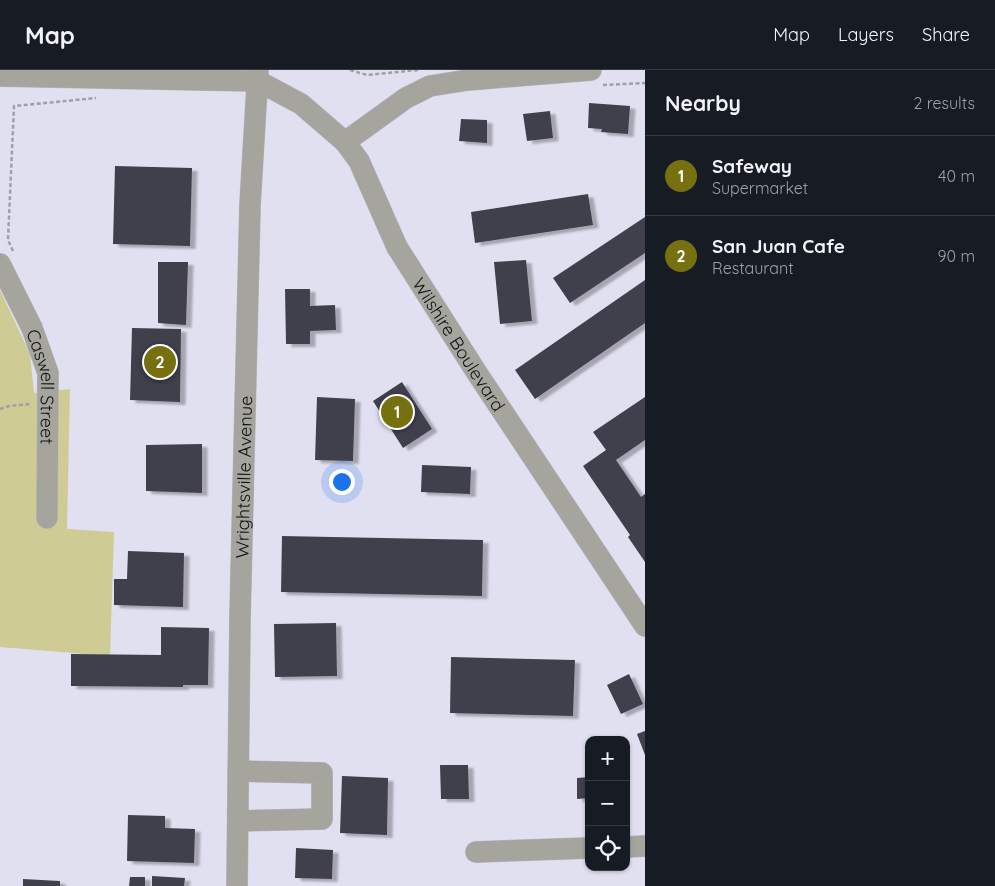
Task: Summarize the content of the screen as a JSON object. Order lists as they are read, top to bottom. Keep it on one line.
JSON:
{"streets":{"street":["Wilshire Boulevard","Caswell Street","Wrightsville Avenue"]},"crossings":[["Wilshire Boulevard","Wrightsville Avenue"]],"page":{"header":"Map","nav":["Map","Layers","Share"],"heading":["Nearby","2 results"],"list":[{"mark":"1","name":"Safeway","note":"Supermarket","value":"40 m"},{"mark":"2","name":"San Juan Cafe","note":"Restaurant","value":"90 m"}],"pins":["2","1"],"map_buttons":["+","−"]}}
